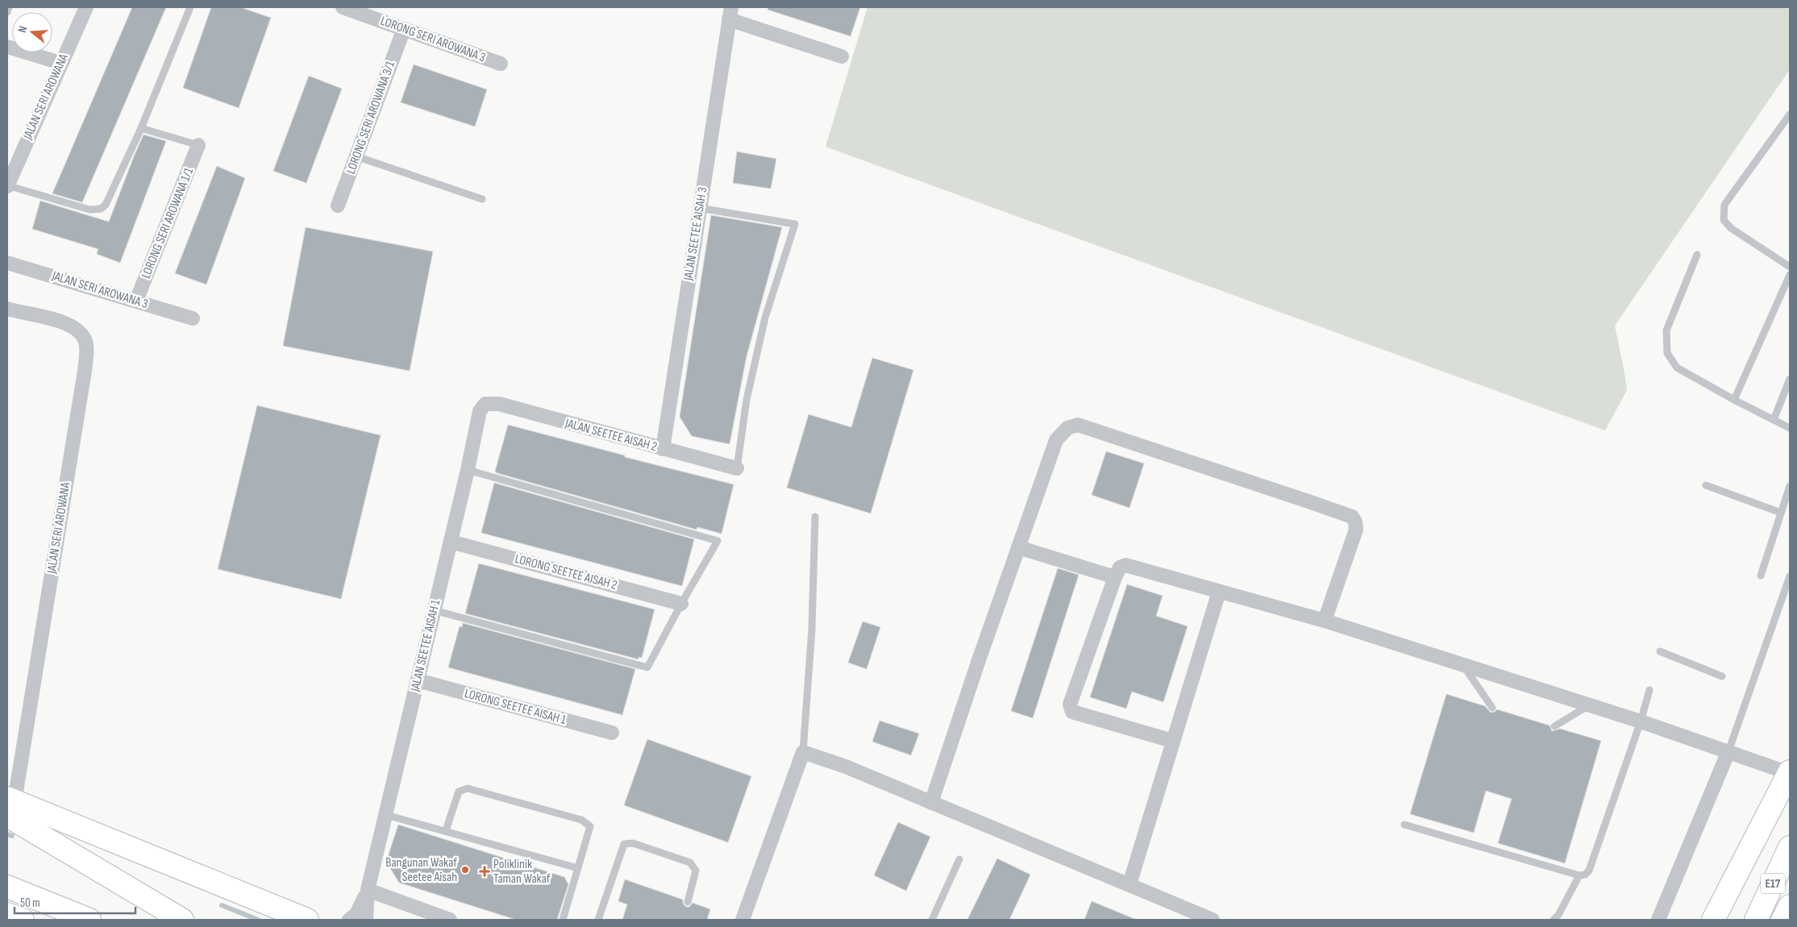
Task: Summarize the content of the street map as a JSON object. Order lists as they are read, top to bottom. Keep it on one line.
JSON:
{"streets":{"highway":["E17"],"street":["LORONG SERI AROWANA 3","JALAN SERI AROWANA","LORONG SERI AROWANA 3/1","LORONG SERI AROWANA 1/1","JALAN SEETEE AISAH 3","JALAN SERI AROWANA 3","JALAN SEETEE AISAH 2","LORONG SEETEE AISAH 2","JALAN SEETEE AISAH 1","LORONG SEETEE AISAH 1"]},"crossings":[["LORONG SERI AROWANA 3","LORONG SERI AROWANA 3/1"],["LORONG SERI AROWANA 1/1","JALAN SERI AROWANA 3"],["JALAN SEETEE AISAH 3","JALAN SEETEE AISAH 2"],["JALAN SEETEE AISAH 2","JALAN SEETEE AISAH 1"],["LORONG SEETEE AISAH 2","JALAN SEETEE AISAH 1"],["JALAN SEETEE AISAH 1","LORONG SEETEE AISAH 1"]],"places":{"other":["Bangunan Wakaf Seetee Aisah"],"health":["Poliklinik Taman Wakaf"]},"scale_bar":"50 m","north":"left"}
